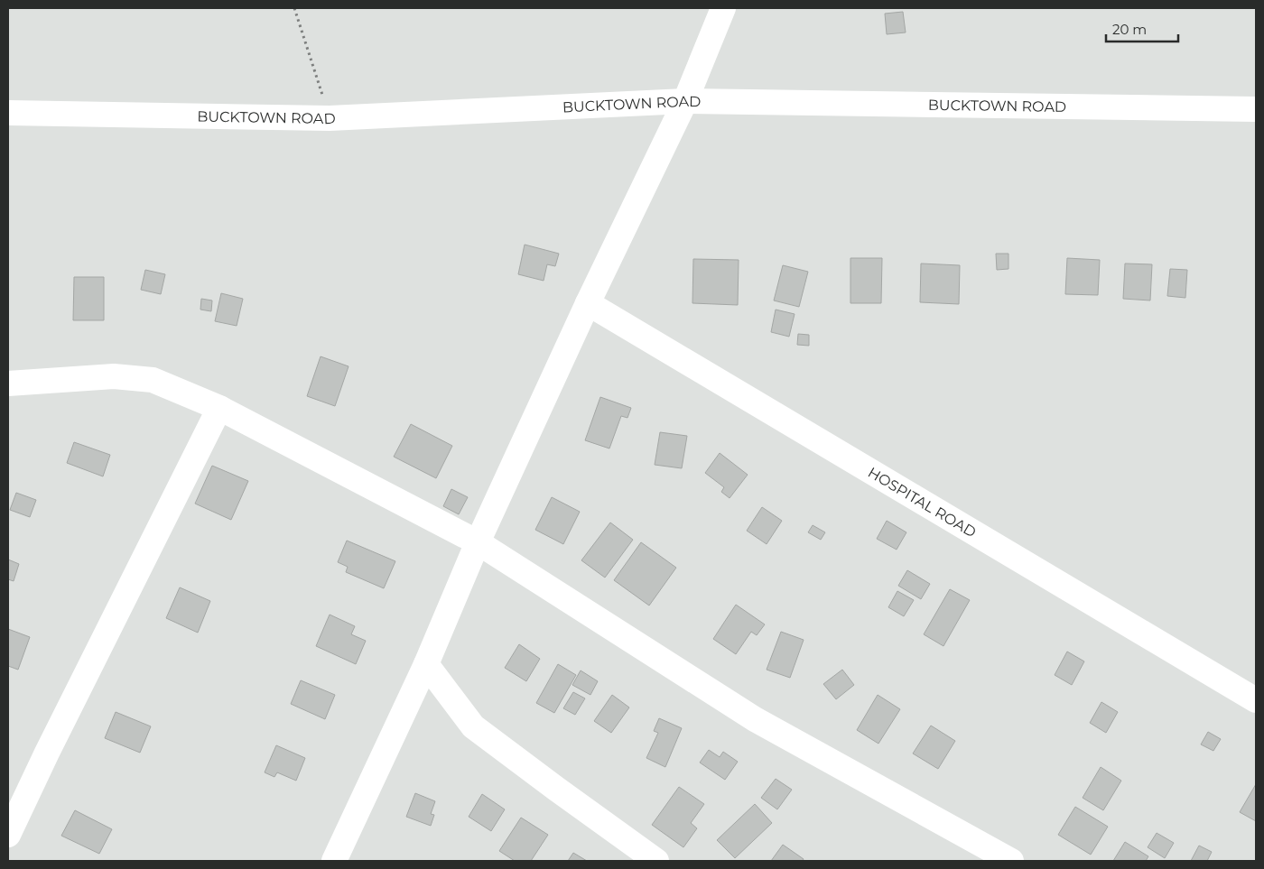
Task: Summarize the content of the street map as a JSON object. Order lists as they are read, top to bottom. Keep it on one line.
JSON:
{"streets":{"street":["BUCKTOWN ROAD","HOSPITAL ROAD"]},"scale_bar":"20 m"}
